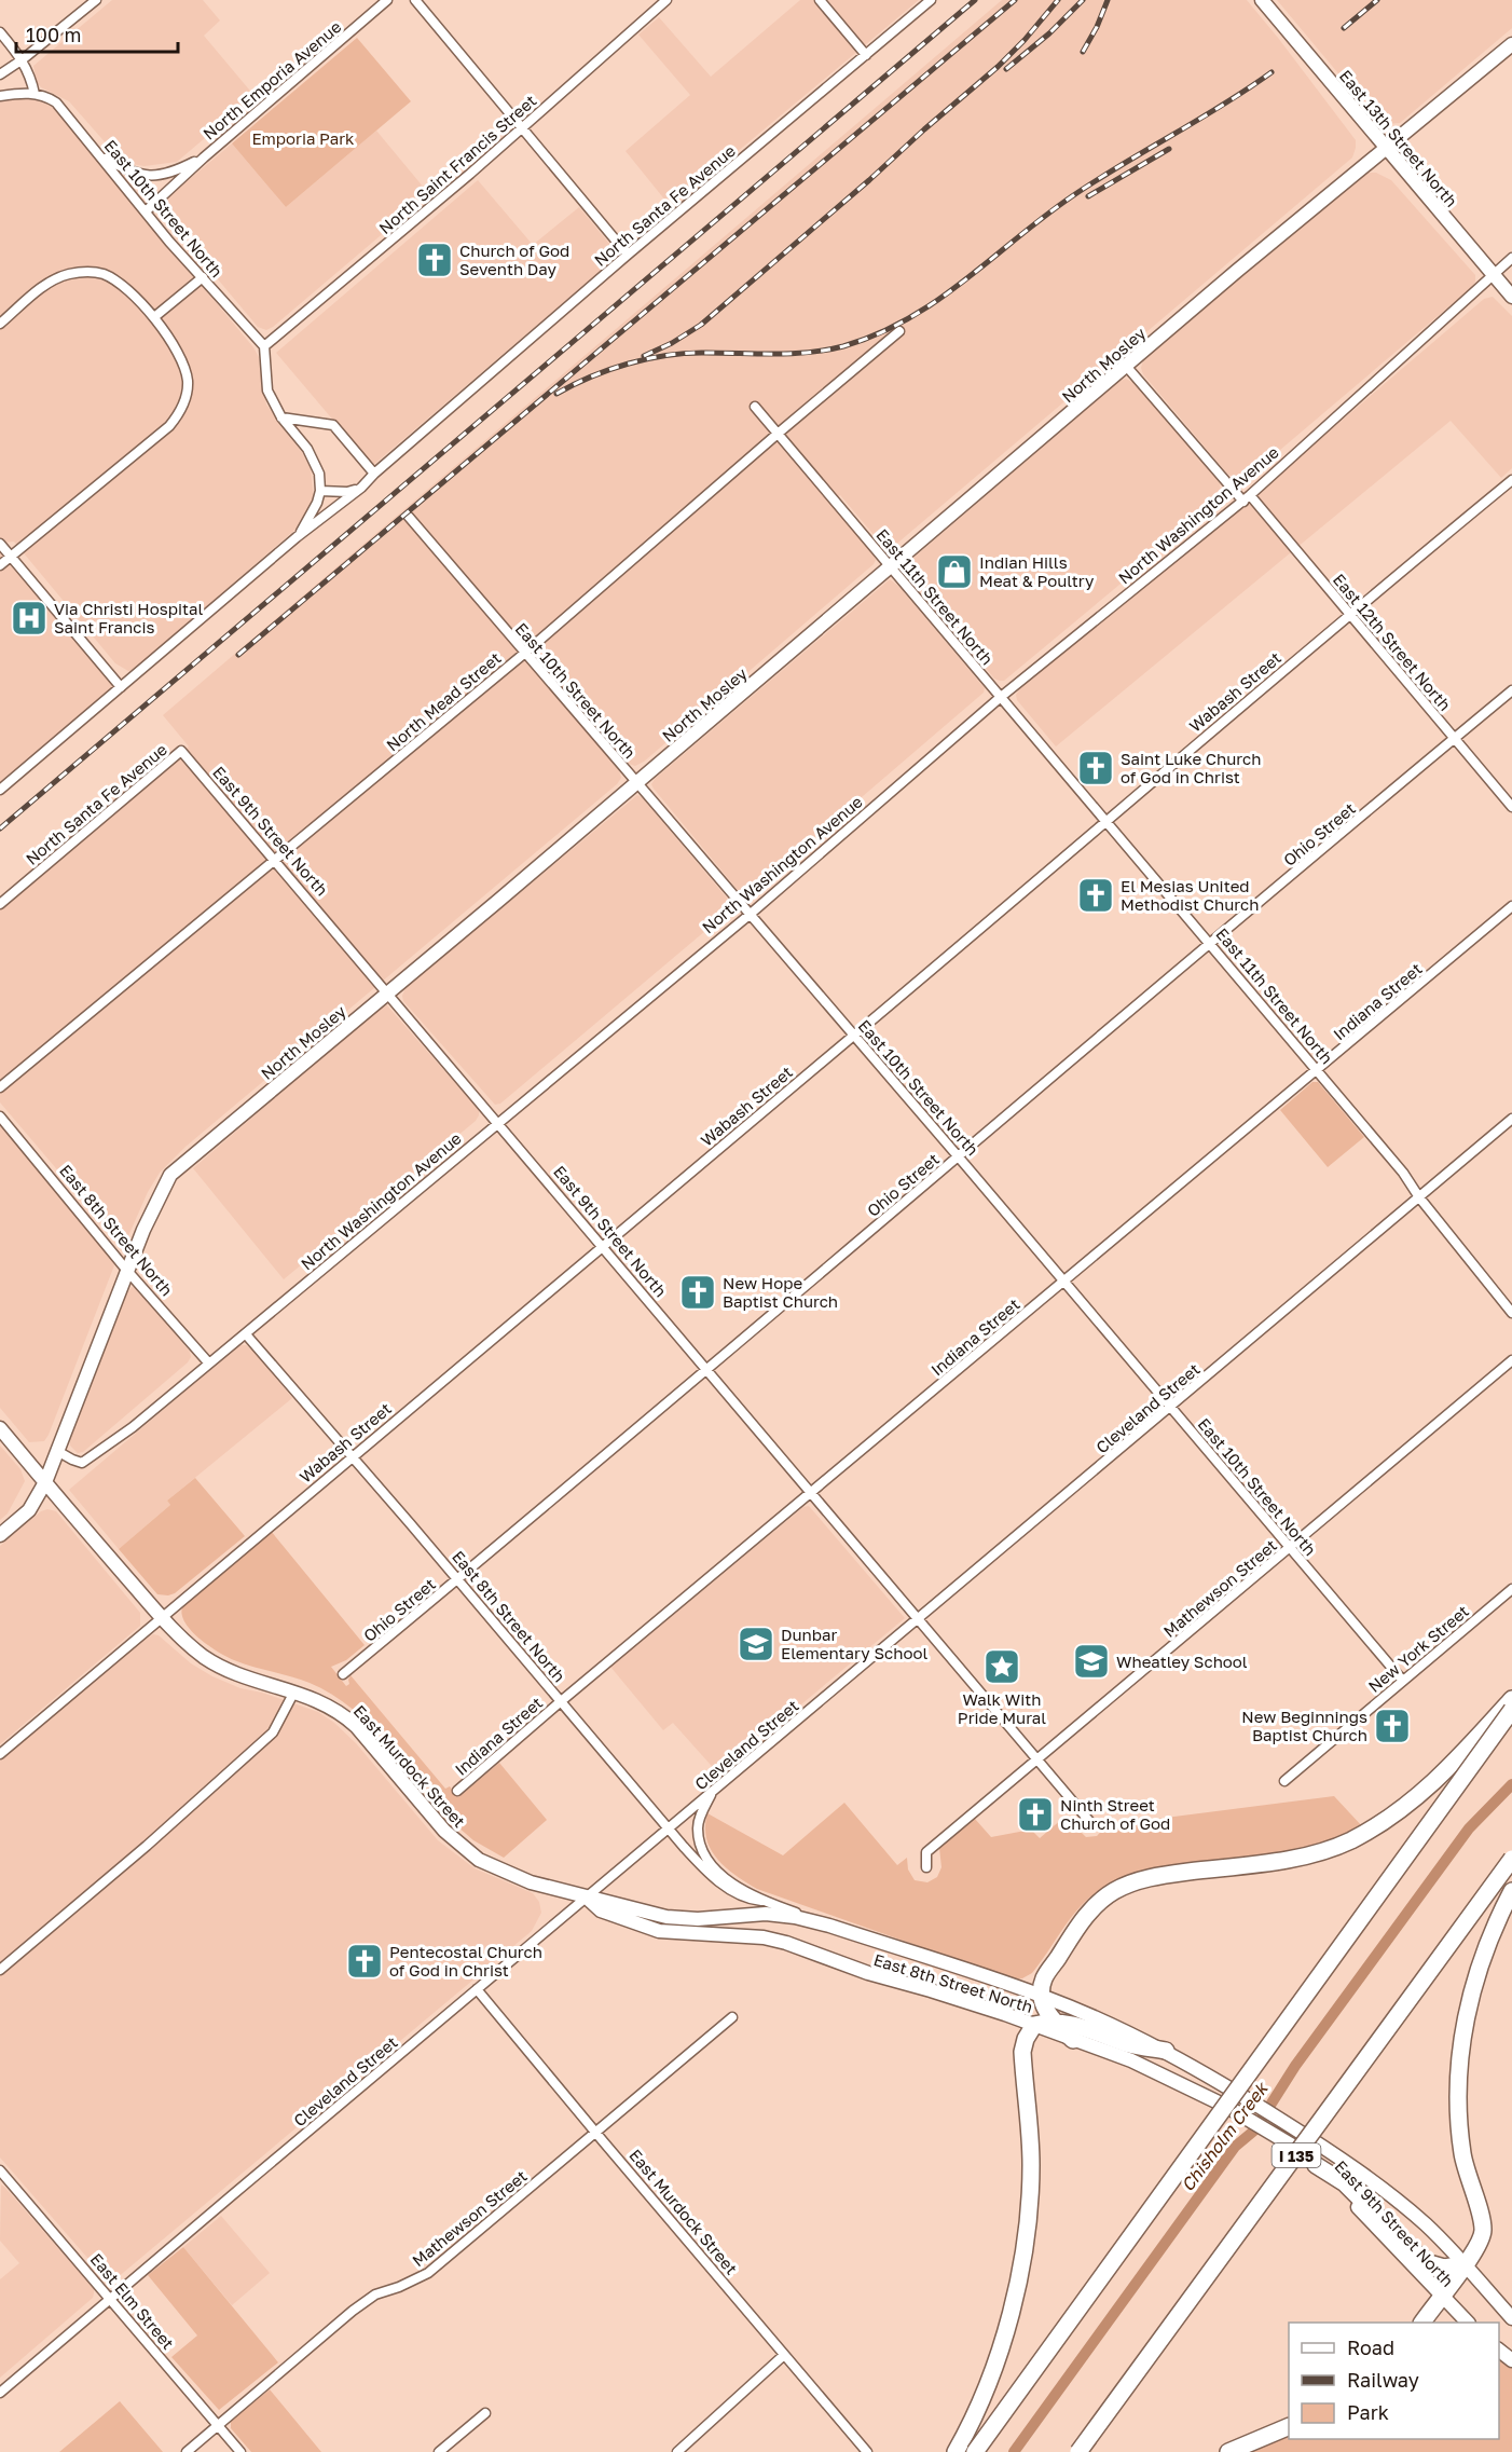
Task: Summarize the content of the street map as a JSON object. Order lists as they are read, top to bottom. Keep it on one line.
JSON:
{"streets":{"highway":["I 135"],"street":["North Emporia Avenue","East 13th Street North","North Saint Francis Street","North Santa Fe Avenue","East 10th Street North","North Mosley","North Washington Avenue","East 11th Street North","East 12th Street North","Wabash Street","North Mead Street","East 9th Street North","Ohio Street","Indiana Street","East 8th Street North","Cleveland Street","Mathewson Street","New York Street","East Murdock Street","East Elm Street"]},"crossings":[["North Emporia Avenue","East 10th Street North"],["East 13th Street North","North Mosley"],["East 13th Street North","North Washington Avenue"],["North Saint Francis Street","East 10th Street North"],["North Santa Fe Avenue","East 9th Street North"],["East 10th Street North","North Mosley"],["East 10th Street North","North Washington Avenue"],["East 10th Street North","Wabash Street"],["East 10th Street North","North Mead Street"],["East 10th Street North","Ohio Street"],["East 10th Street North","Indiana Street"],["East 10th Street North","Cleveland Street"],["East 10th Street North","Mathewson Street"],["East 10th Street North","New York Street"],["North Mosley","North Washington Avenue"],["North Mosley","East 11th Street North"],["North Mosley","East 12th Street North"],["North Mosley","East 9th Street North"],["North Mosley","East 8th Street North"],["North Mosley","East Murdock Street"],["North Washington Avenue","East 11th Street North"],["North Washington Avenue","East 12th Street North"],["North Washington Avenue","East 9th Street North"],["North Washington Avenue","East 8th Street North"],["East 11th Street North","Wabash Street"],["East 11th Street North","North Mead Street"],["East 11th Street North","Ohio Street"],["East 11th Street North","Indiana Street"],["East 11th Street North","Cleveland Street"],["East 12th Street North","Wabash Street"],["East 12th Street North","Ohio Street"],["Wabash Street","East 9th Street North"],["Wabash Street","East 8th Street North"],["Wabash Street","East Murdock Street"],["North Mead Street","East 9th Street North"],["East 9th Street North","Ohio Street"],["East 9th Street North","Indiana Street"],["East 9th Street North","East 8th Street North"],["East 9th Street North","Cleveland Street"],["East 9th Street North","Mathewson Street"],["Ohio Street","East 8th Street North"],["Indiana Street","East 8th Street North"],["East 8th Street North","Cleveland Street"],["East 8th Street North","East Murdock Street"],["Cleveland Street","East Murdock Street"],["Cleveland Street","East Elm Street"],["Mathewson Street","East Murdock Street"],["Mathewson Street","East Elm Street"]],"water":["Chisholm Creek"],"parks":["Emporia Park"],"places":{"church":["Church of God Seventh Day","Saint Luke Church of God in Christ","El Mesias United Methodist Church","New Hope Baptist Church","New Beginnings Baptist Church","Ninth Street Church of God","Pentecostal Church of God in Christ"],"shop":["Indian Hills Meat & Poultry"],"hospital":["Via Christi Hospital Saint Francis"],"school or university":["Dunbar Elementary School","Wheatley School"],"place":["Walk With Pride Mural"]},"legend":["Road","Railway","Park"],"scale_bar":"100 m"}
